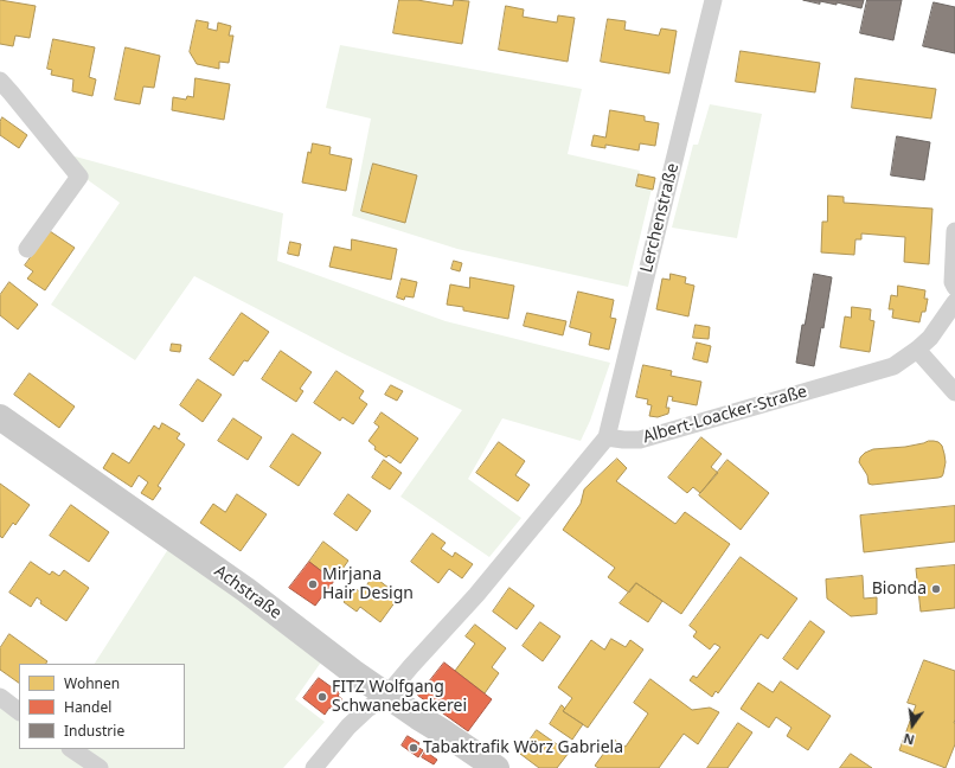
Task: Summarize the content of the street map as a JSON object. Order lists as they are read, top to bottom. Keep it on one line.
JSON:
{"streets":{"main road":["Achstraße"],"street":["Lerchenstraße","Albert-Loacker-Straße"]},"crossings":[["Lerchenstraße","Albert-Loacker-Straße"]],"places":["Mirjana Hair Design","Bionda","FITZ Wolfgang Schwanebackerei","Tabaktrafik Wörz Gabriela"],"legend":["Wohnen","Handel","Industrie"],"north":"bottom"}
